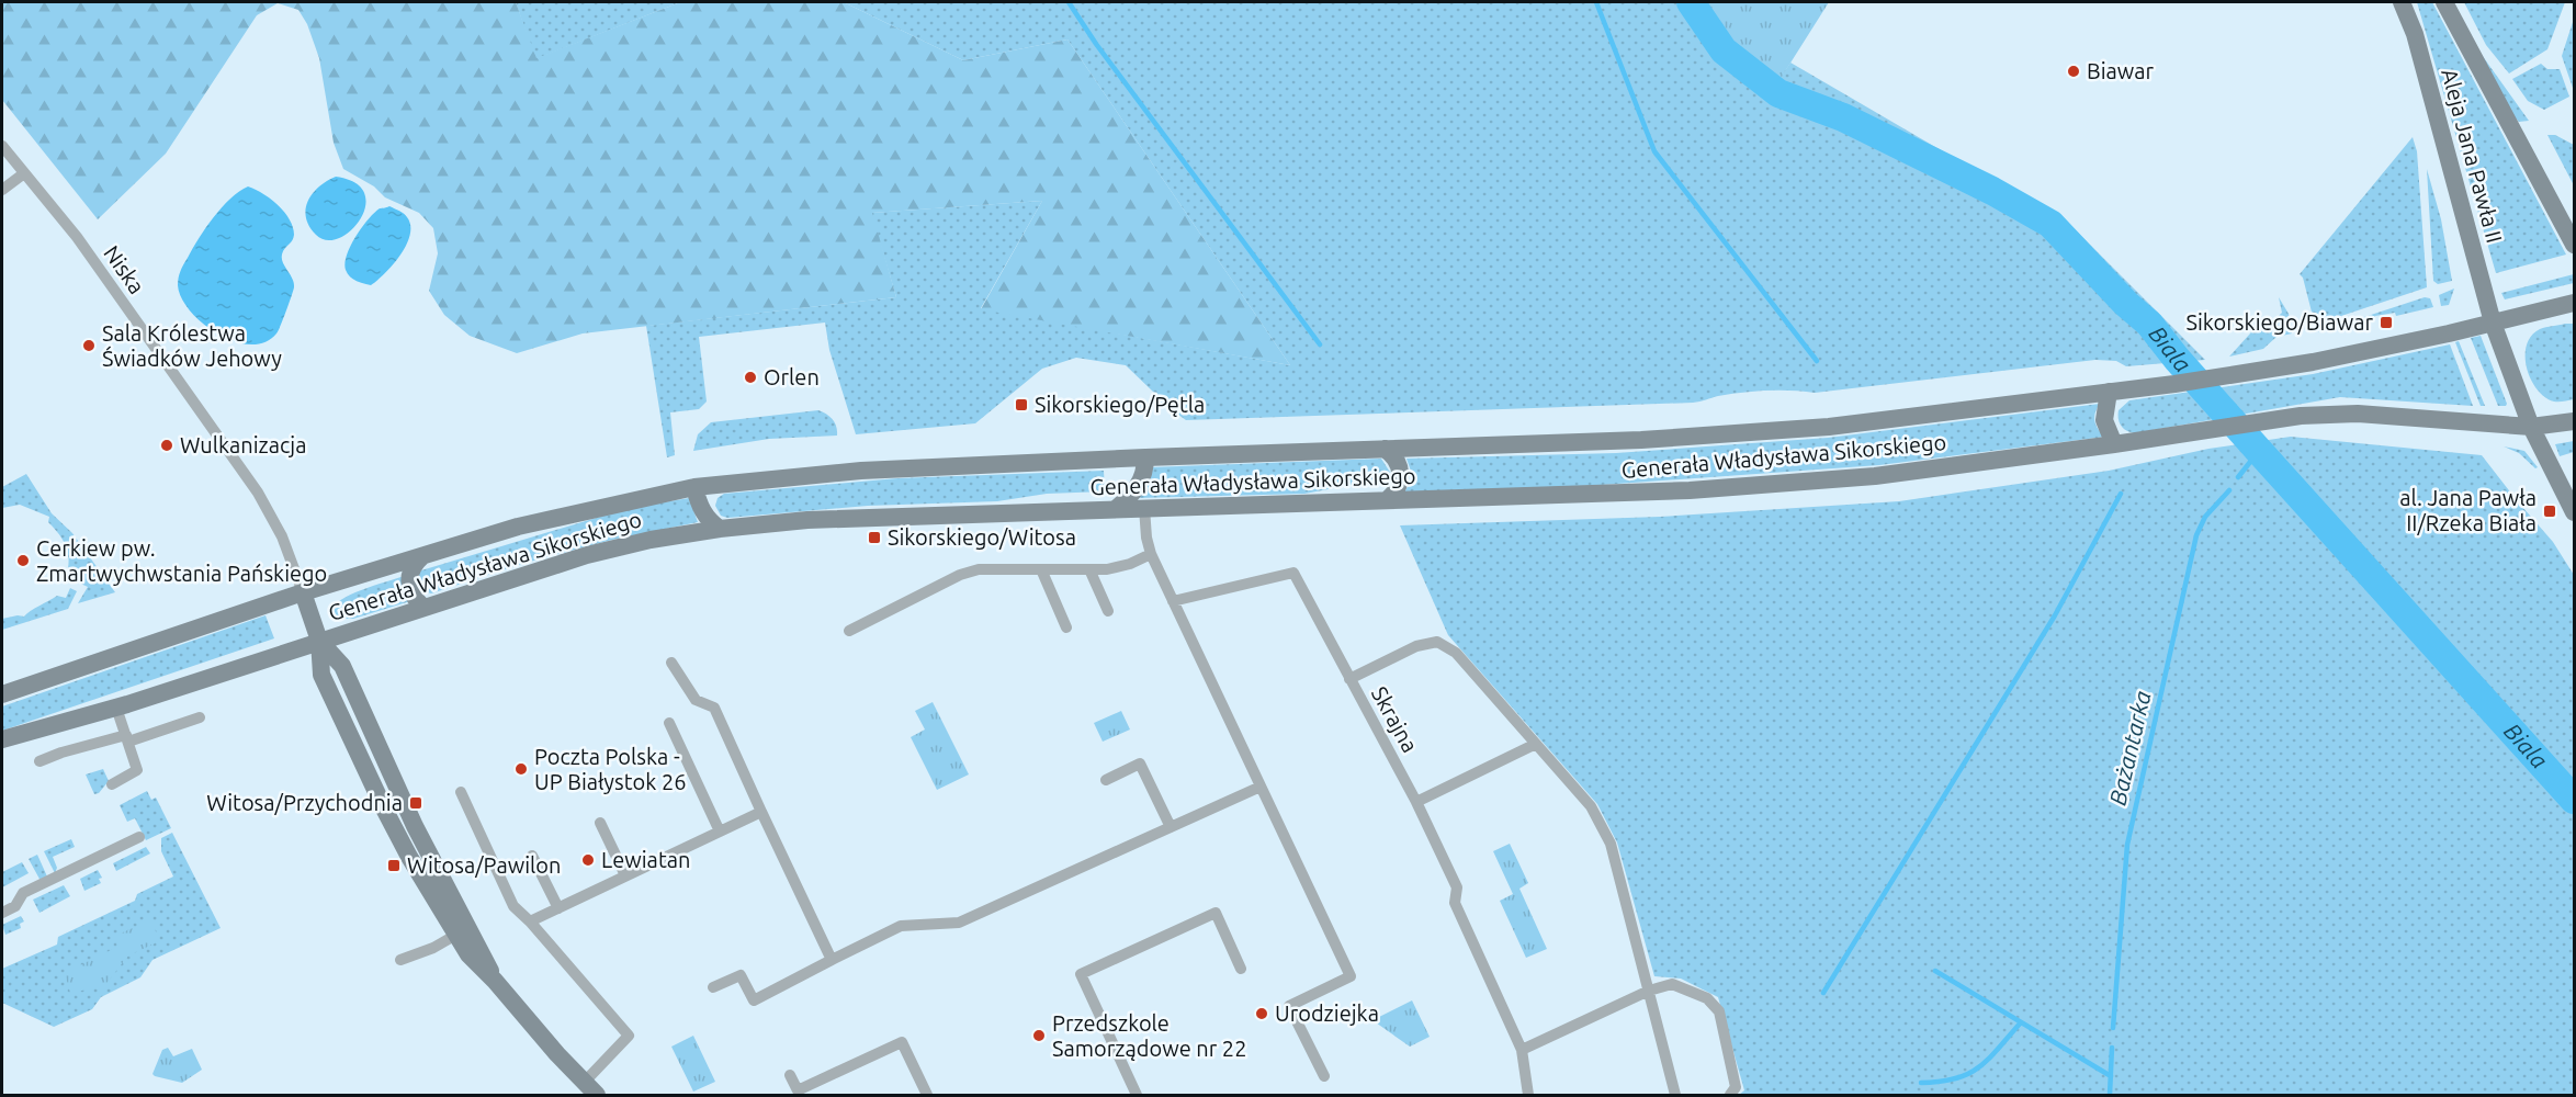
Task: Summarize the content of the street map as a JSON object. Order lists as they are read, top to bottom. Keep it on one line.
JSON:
{"streets":{"main road":["Aleja Jana Pawła II","Generała Władysława Sikorskiego"],"street":["Niska","Skrajna"]},"crossings":[["Aleja Jana Pawła II","Generała Władysława Sikorskiego"],["Niska","Generała Władysława Sikorskiego"]],"water":["Biala","Bażantarka"],"places":{"other":["Biawar","Sala Królestwa Świadków Jehowy","Orlen","Wulkanizacja","Cerkiew pw. Zmartwychwstania Pańskiego","Poczta Polska - UP Białystok 26","Lewiatan","Urodziejka","Przedszkole Samorządowe nr 22"],"transit":["Sikorskiego/Biawar","Sikorskiego/Pętla","al. Jana Pawła II/Rzeka Biała","Sikorskiego/Witosa","Witosa/Przychodnia","Witosa/Pawilon"]}}
